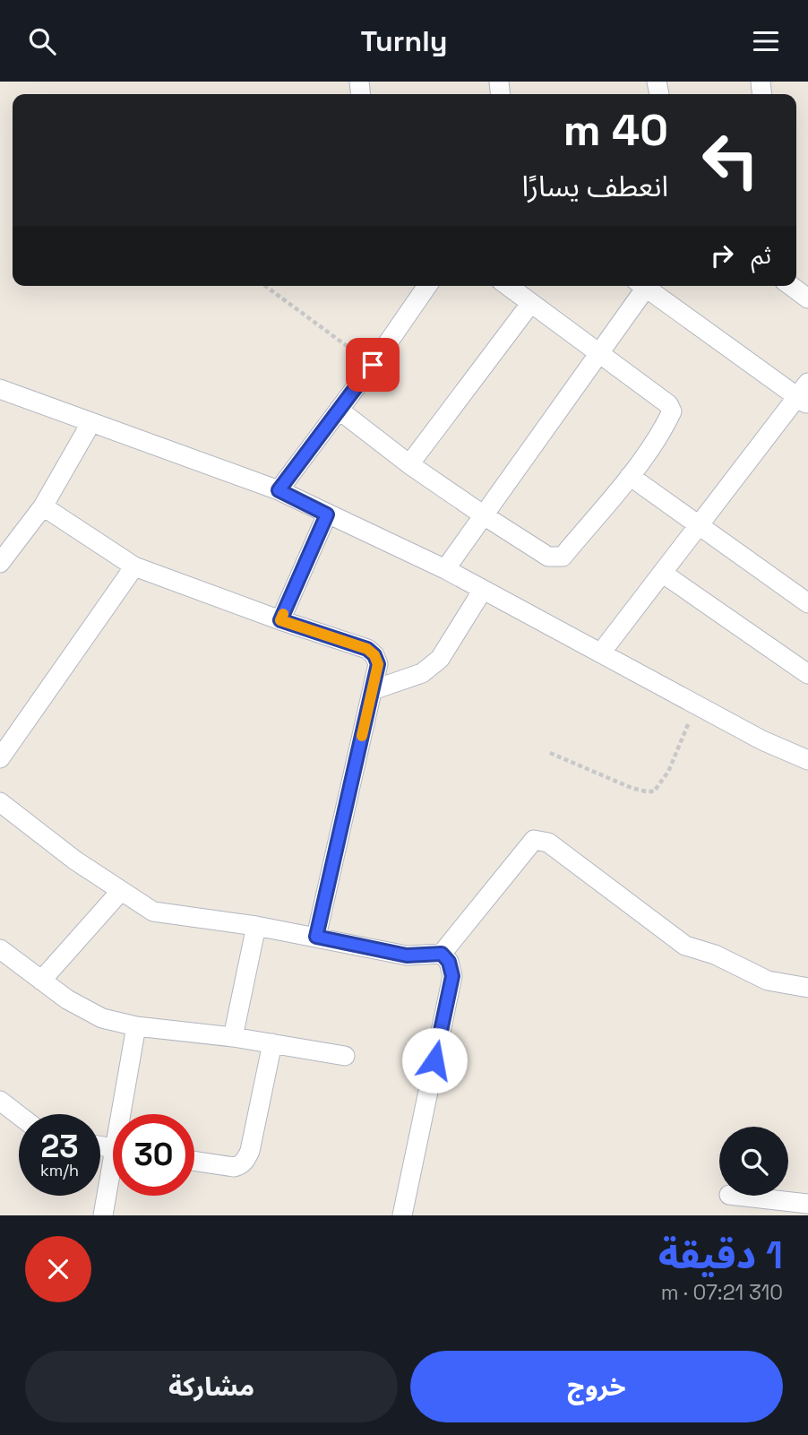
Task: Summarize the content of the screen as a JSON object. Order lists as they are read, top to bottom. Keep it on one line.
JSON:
{"page":{"header":"Turnly","turn":["40 m","انعطف يسارًا"],"then":"ثم","speed":"23 km/h","limit":"30","heading":["1 دقيقة","310 m · 07:21"],"buttons":["خروج","مشاركة"]}}
